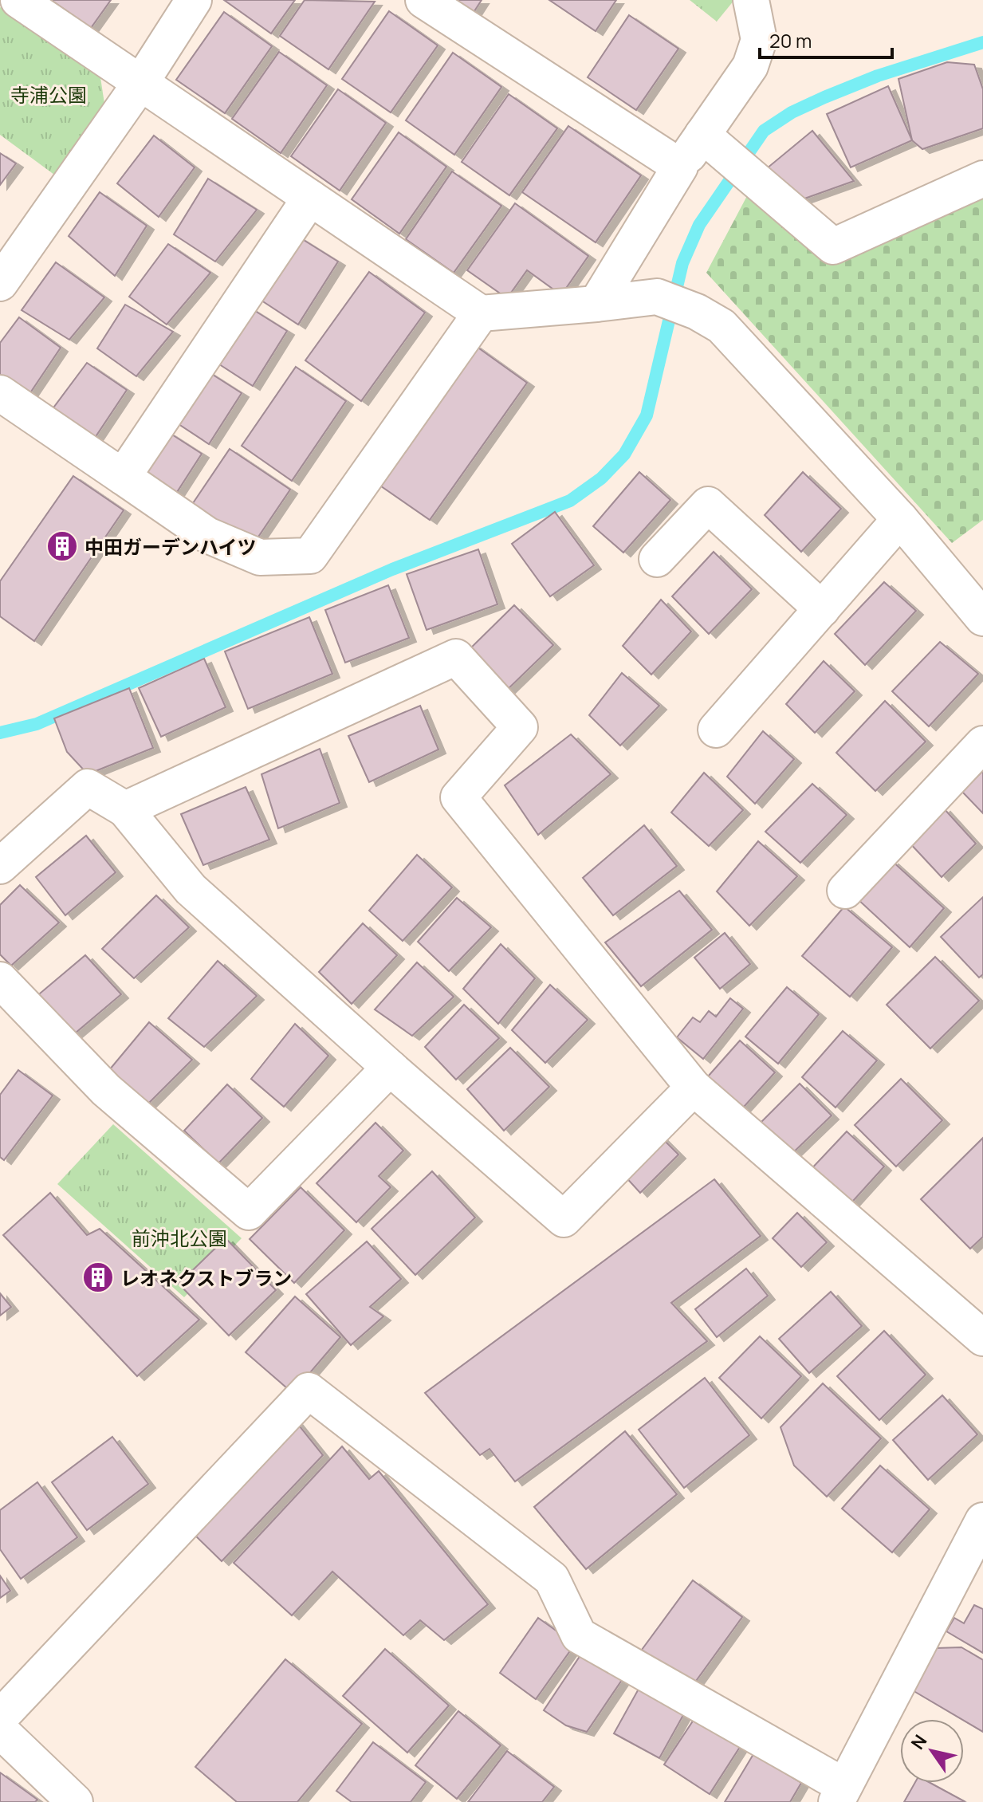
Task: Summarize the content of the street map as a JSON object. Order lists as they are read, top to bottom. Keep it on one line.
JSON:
{"parks":["寺浦公園","前沖北公園"],"places":{"building":["中田ガーデンハイツ","レオネクストブラン"]},"scale_bar":"20 m","north":"top left"}
